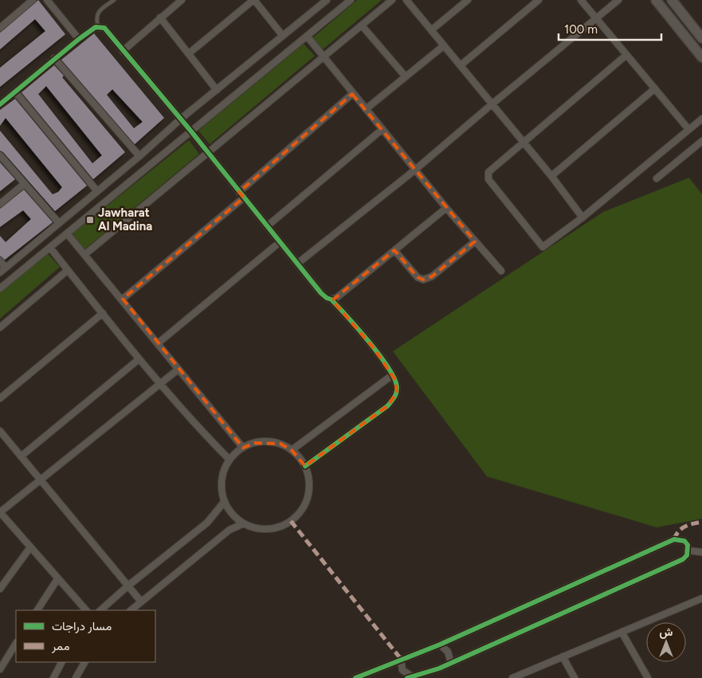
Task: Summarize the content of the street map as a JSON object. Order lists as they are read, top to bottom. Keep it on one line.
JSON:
{"places":{"transit":["Jawharat Al Madina"]},"legend":["مسار دراجات","ممر"],"scale_bar":"100 m","north":"top"}
